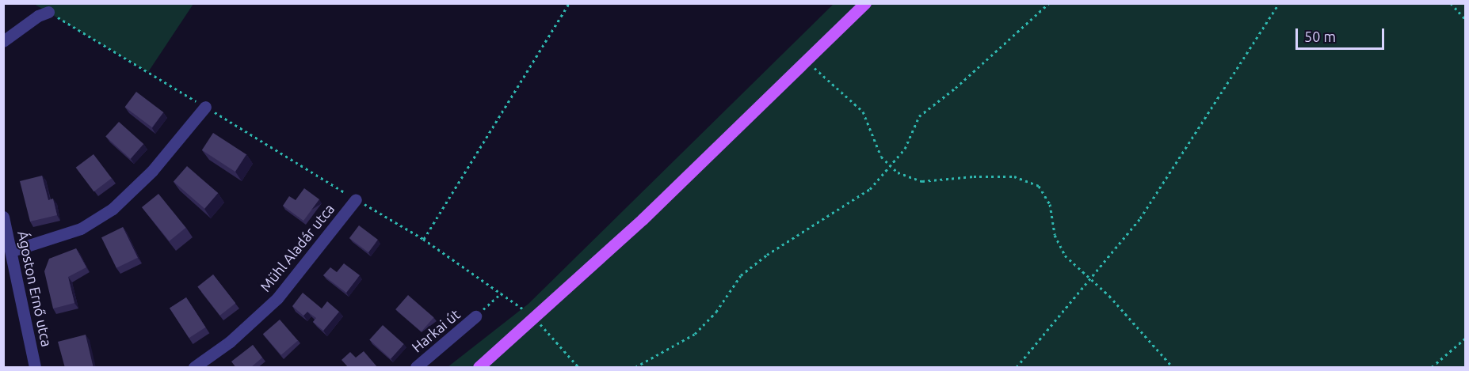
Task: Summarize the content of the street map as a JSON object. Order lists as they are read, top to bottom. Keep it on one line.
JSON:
{"streets":{"street":["Mühl Aladár utca","Ágoston Ernő utca","Harkai út"]},"scale_bar":"50 m"}
